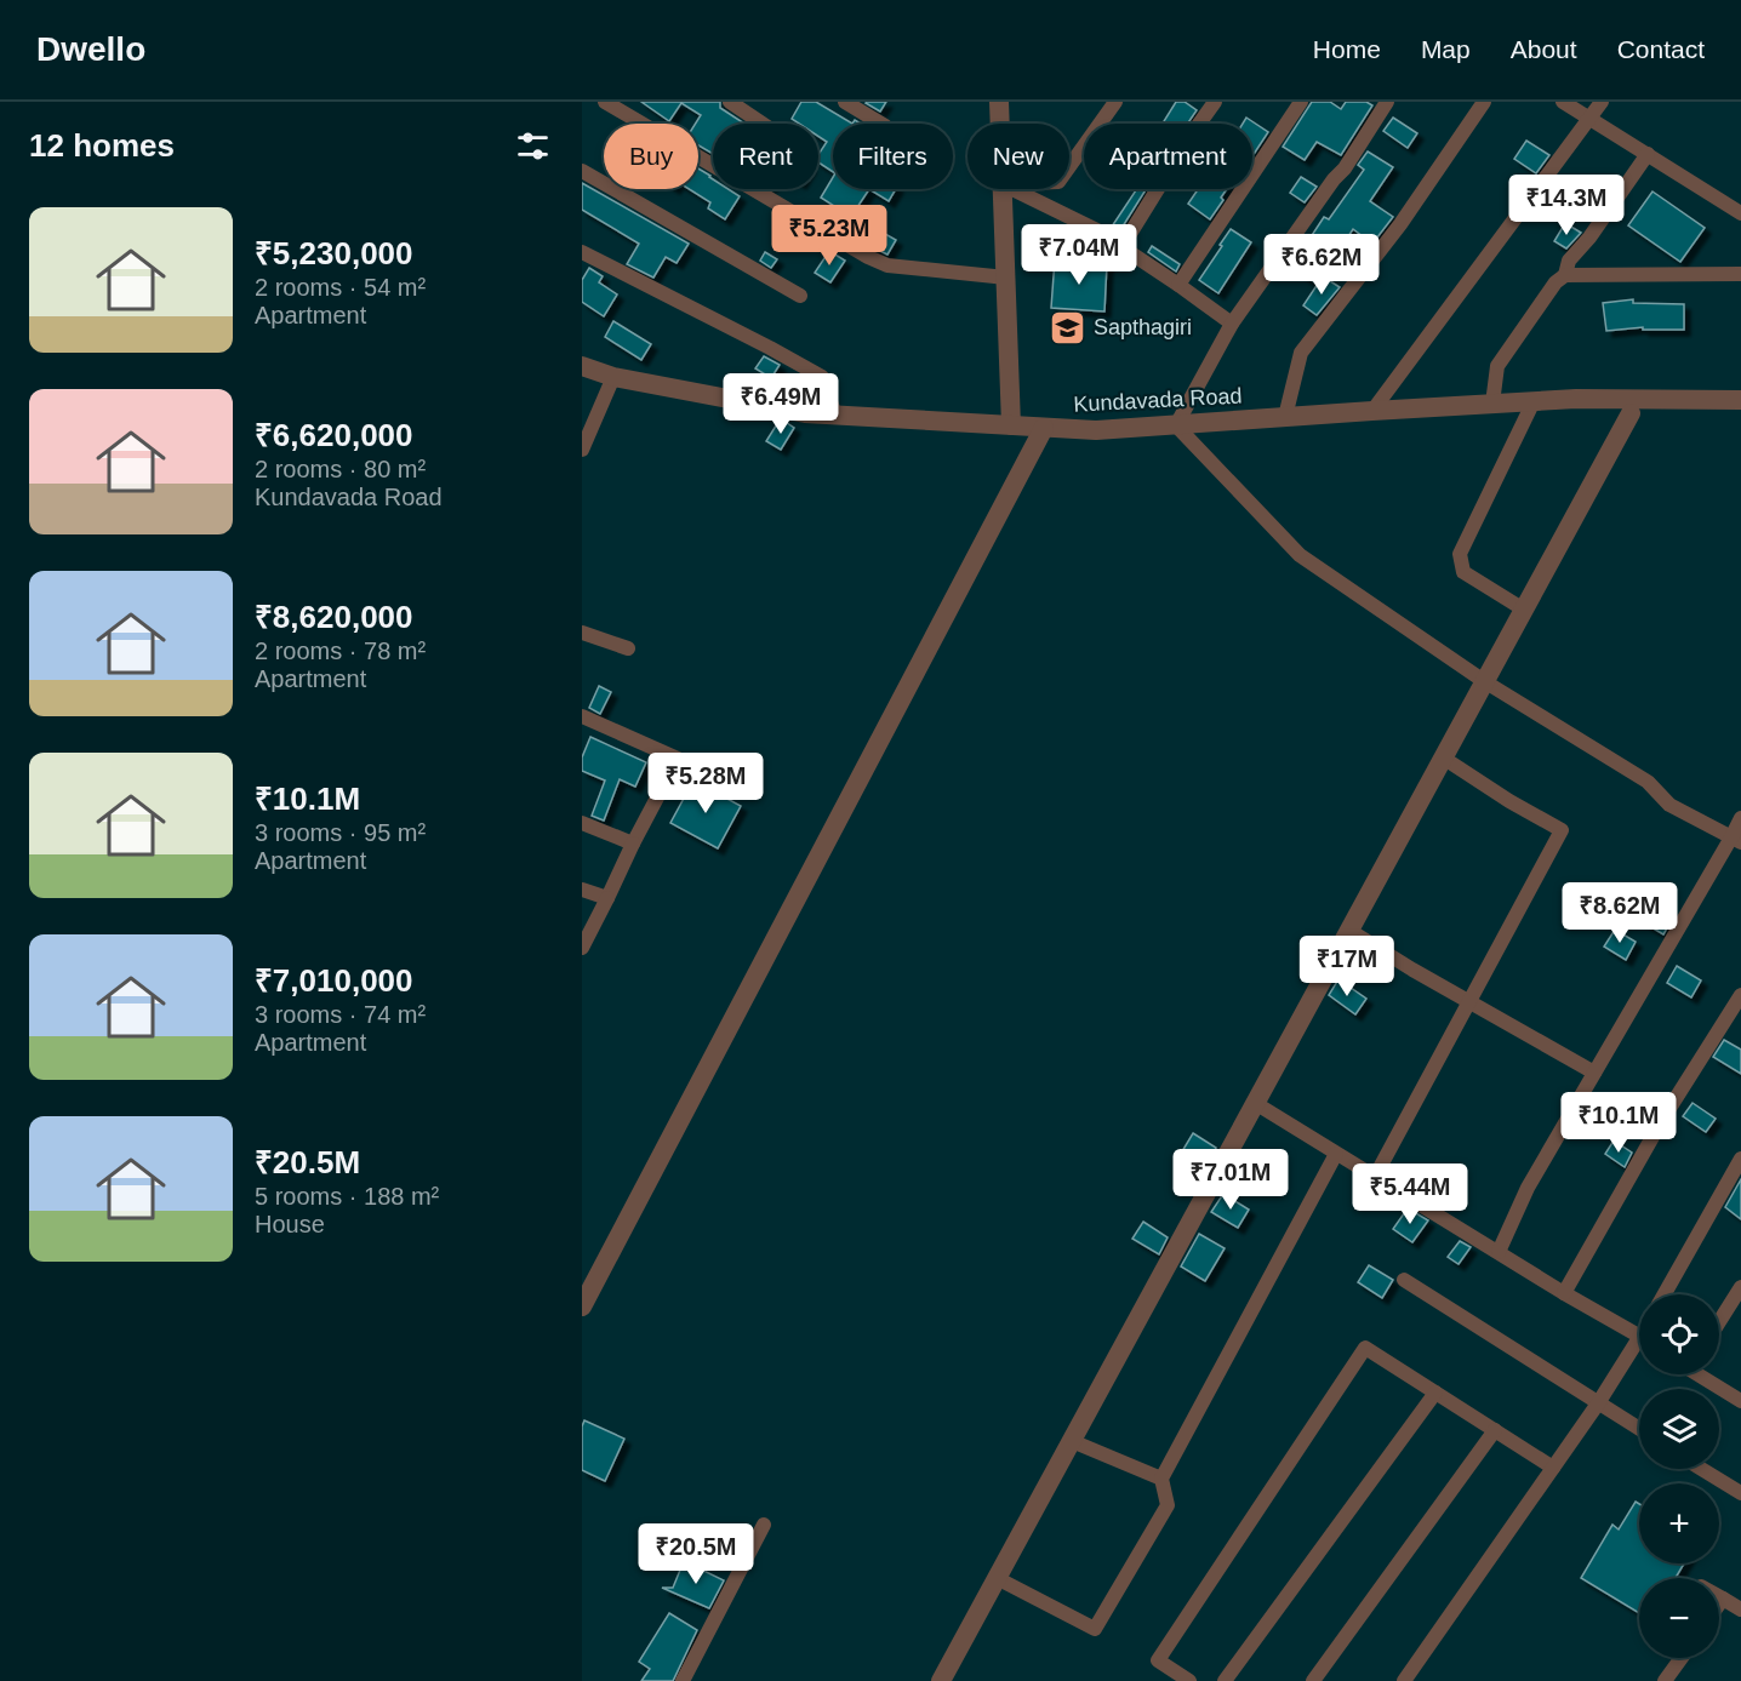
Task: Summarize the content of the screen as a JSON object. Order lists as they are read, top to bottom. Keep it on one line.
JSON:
{"streets":{"street":["Kundavada Road"]},"places":{"school or university":["Sapthagiri"]},"page":{"header":"Dwello","nav":["Home","Map","About","Contact"],"heading":"12 homes","chip":["Buy","Rent","Filters","New","Apartment"],"price":["₹14.3M","₹5.23M","₹7.04M","₹6.62M","₹6.49M","₹5.28M","₹8.62M","₹17M","₹10.1M","₹7.01M","₹5.44M","₹20.5M"],"list":[{"name":"₹5,230,000","note":"2 rooms · 54 m² · Apartment"},{"name":"₹6,620,000","note":"2 rooms · 80 m² · Kundavada Road"},{"name":"₹8,620,000","note":"2 rooms · 78 m² · Apartment"},{"name":"₹10.1M","note":"3 rooms · 95 m² · Apartment"},{"name":"₹7,010,000","note":"3 rooms · 74 m² · Apartment"},{"name":"₹20.5M","note":"5 rooms · 188 m² · House"}],"map_buttons":["+","−"]}}
